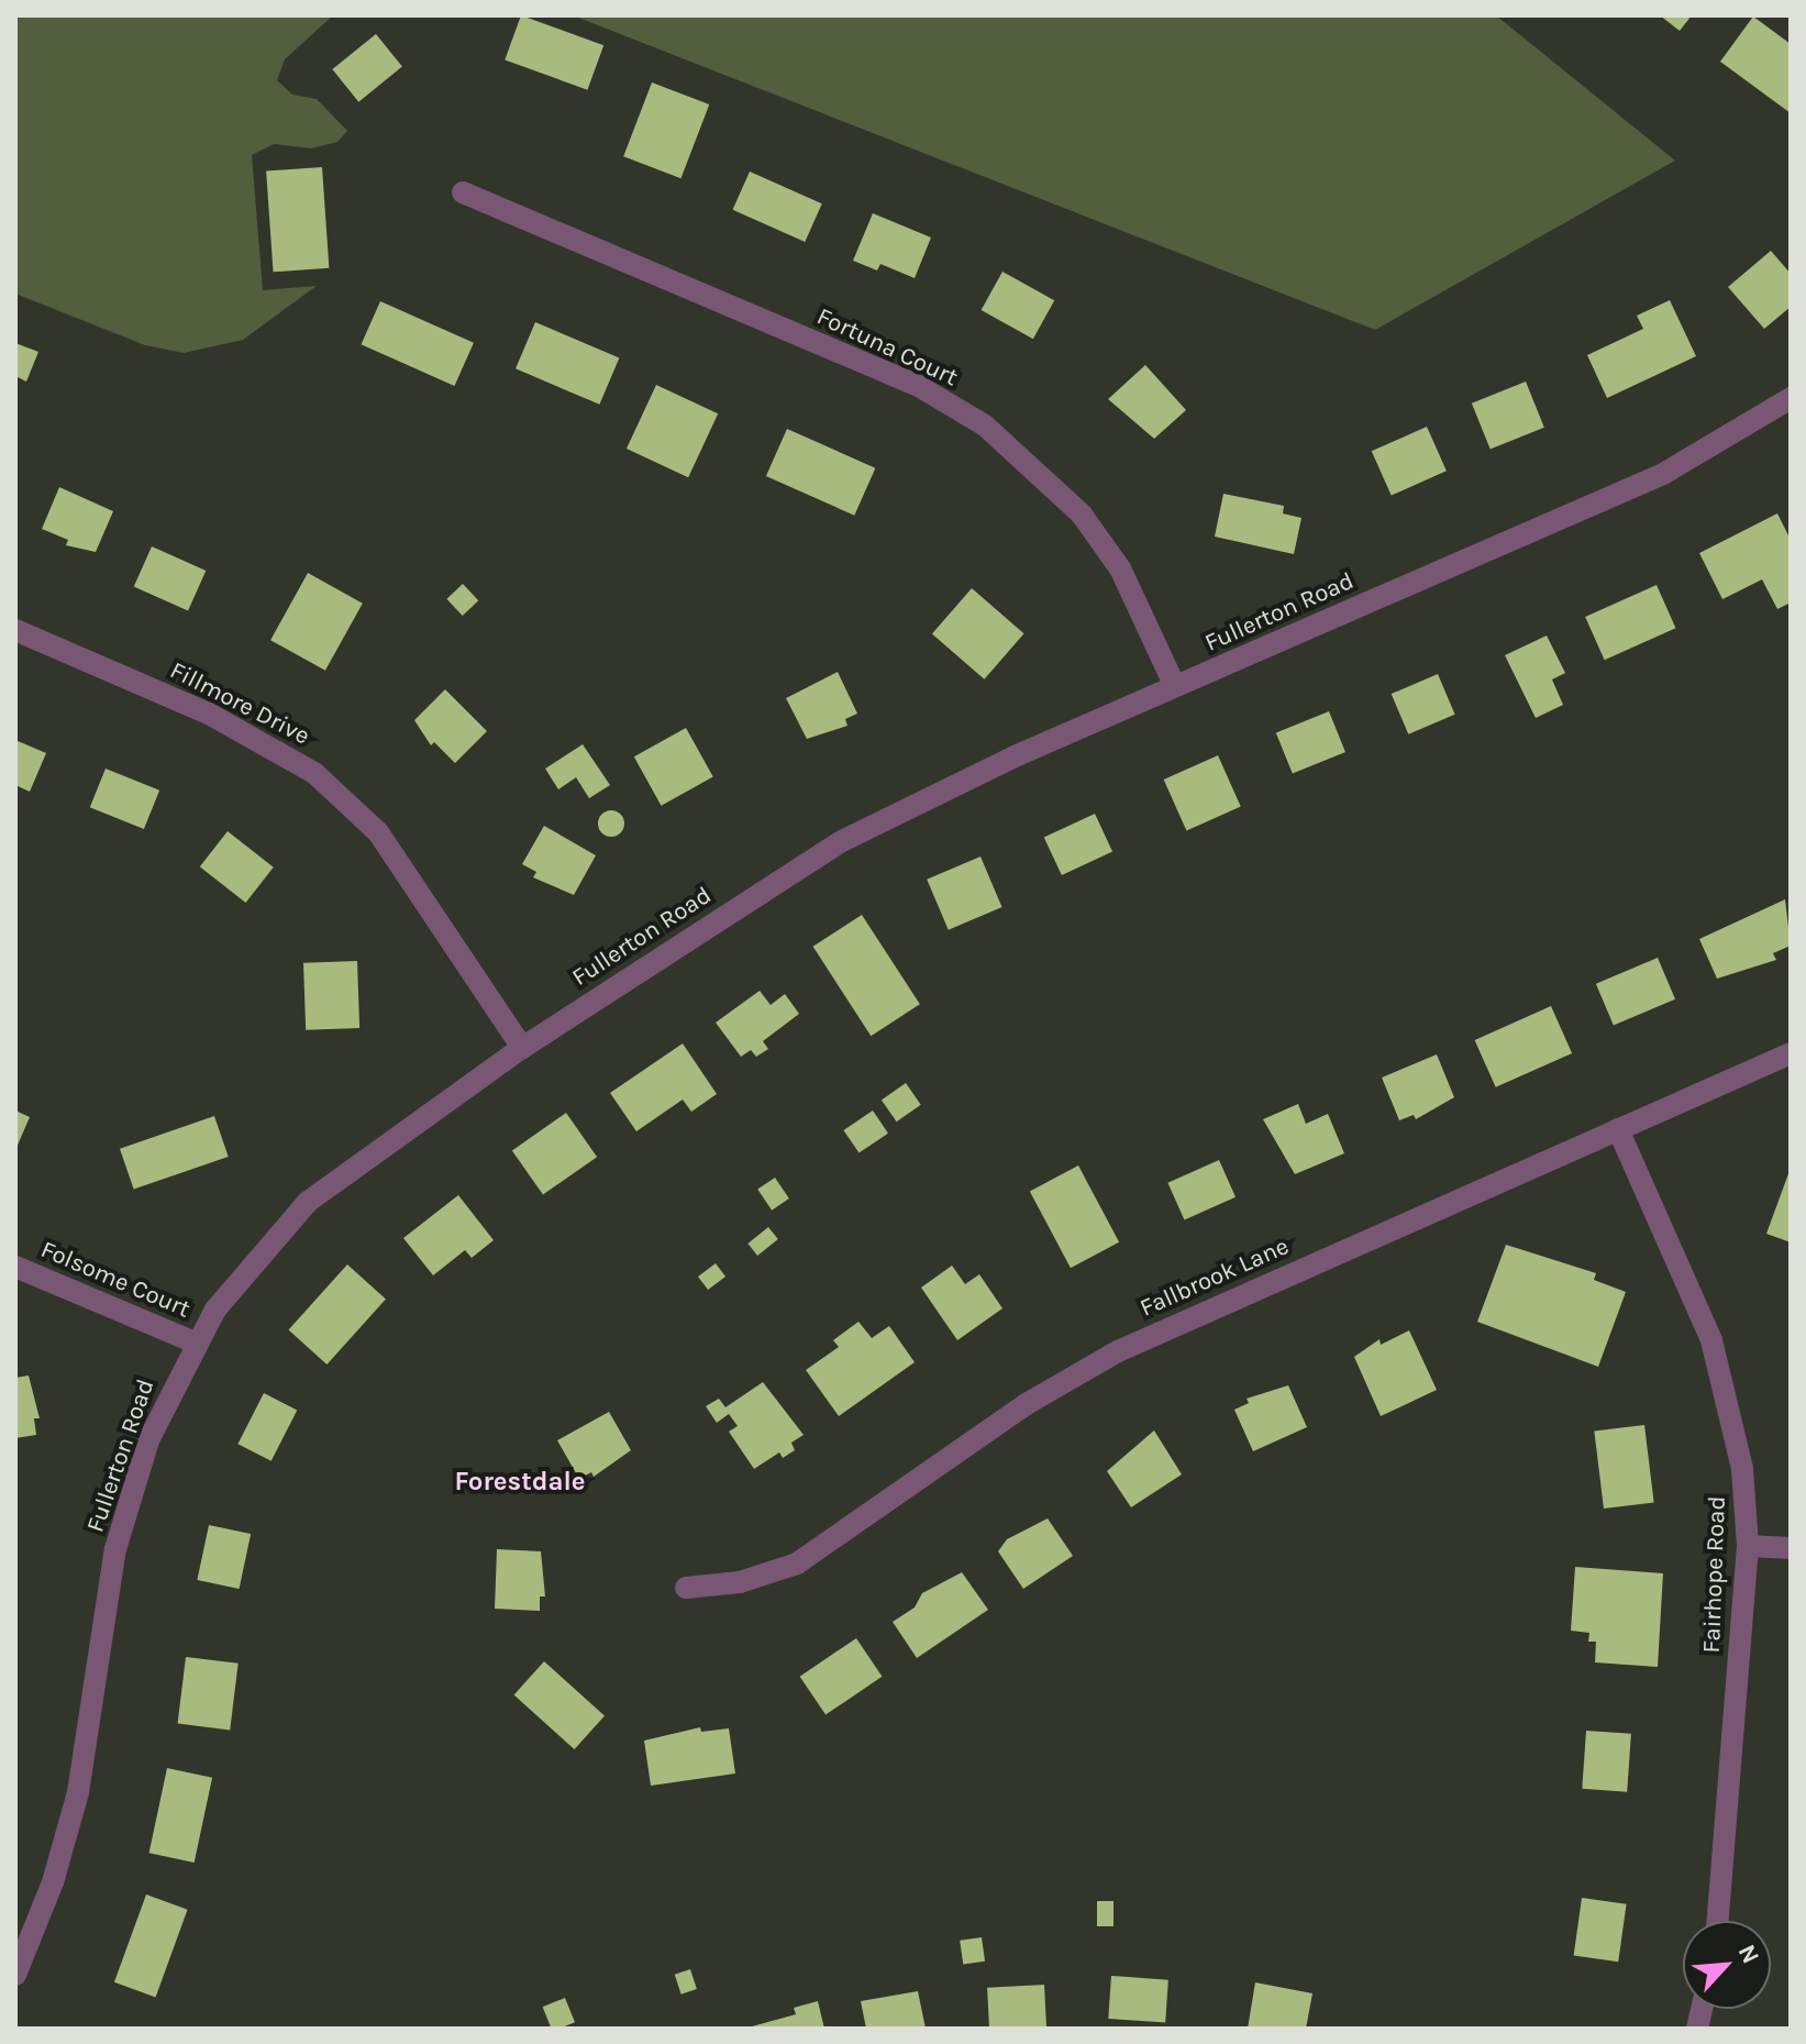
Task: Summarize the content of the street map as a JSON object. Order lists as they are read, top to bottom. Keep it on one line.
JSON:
{"streets":{"street":["Fortuna Court","Fullerton Road","Fillmore Drive","Fallbrook Lane","Folsome Court","Fairhope Road"]},"crossings":[["Fortuna Court","Fullerton Road"],["Fullerton Road","Fillmore Drive"],["Fullerton Road","Folsome Court"],["Fallbrook Lane","Fairhope Road"]],"districts":["Forestdale"],"north":"top right"}
